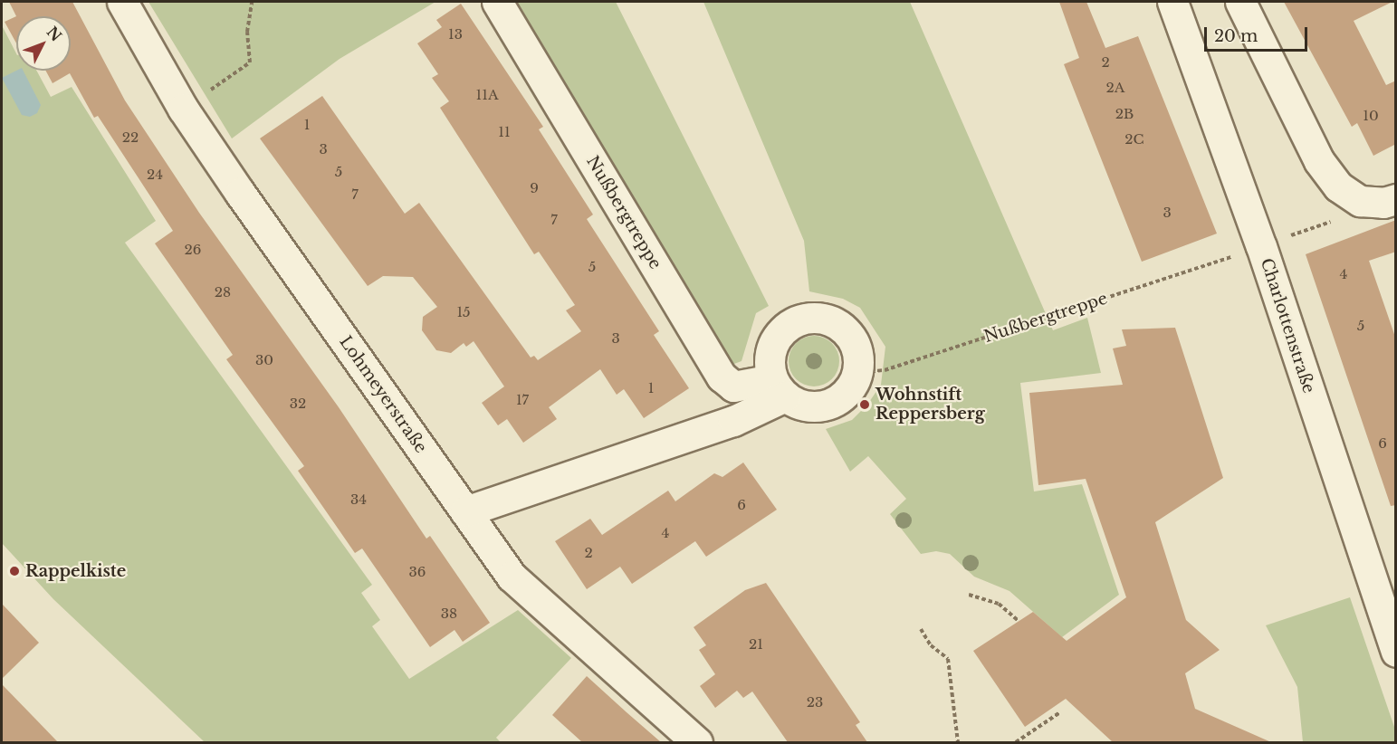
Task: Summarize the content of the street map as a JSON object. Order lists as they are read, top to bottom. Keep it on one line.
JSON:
{"streets":{"street":["Nußbergtreppe","Charlottenstraße","Lohmeyerstraße"]},"places":["Wohnstift Reppersberg","Rappelkiste"],"house_numbers":["13","2","2A","11A","2B","10","1","11","22","2C","3","5","24","9","7","3","7","26","5","4","28","15","5","3","30","1","17","32","6","34","6","4","2","36","38","21","23"],"scale_bar":"20 m","north":"top right"}
